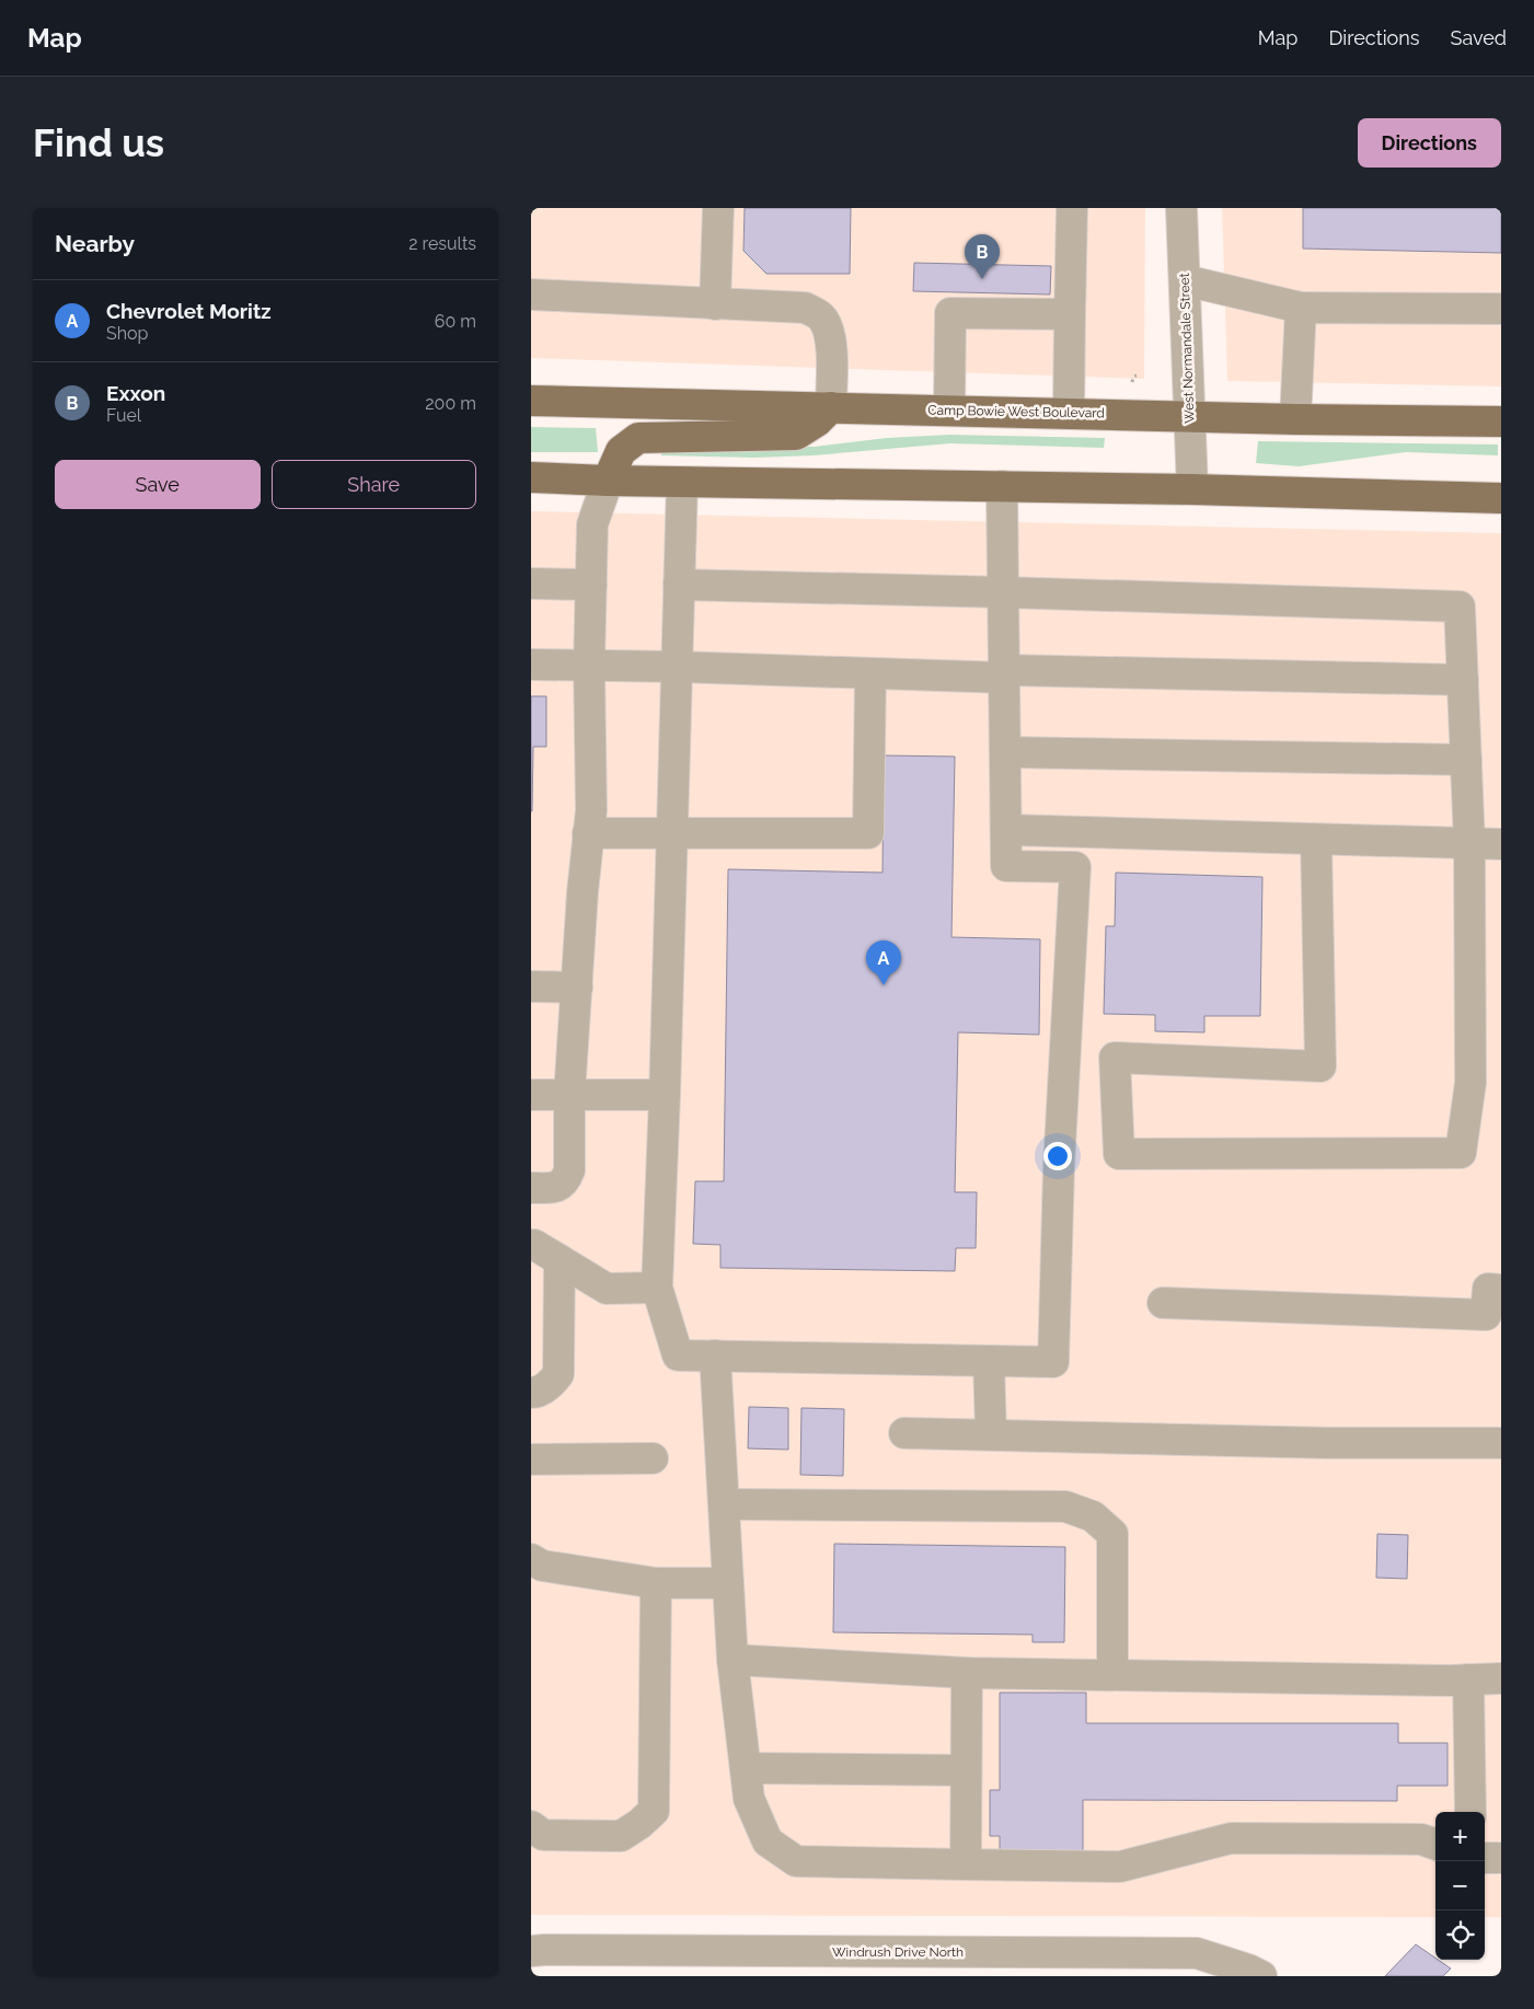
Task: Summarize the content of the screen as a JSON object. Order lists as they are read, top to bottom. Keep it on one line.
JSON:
{"streets":{"main road":["Camp Bowie West Boulevard"],"street":["West Normandale Street","Windrush Drive North"]},"crossings":[["West Normandale Street","Camp Bowie West Boulevard"]],"page":{"header":"Map","nav":["Map","Directions","Saved"],"buttons":["Directions",["Save","Share"]],"title":"Find us","heading":["Nearby","2 results"],"pins":["B","A"],"list":[{"mark":"A","name":"Chevrolet Moritz","note":"Shop","value":"60 m"},{"mark":"B","name":"Exxon","note":"Fuel","value":"200 m"}],"map_buttons":["+","−"]}}
